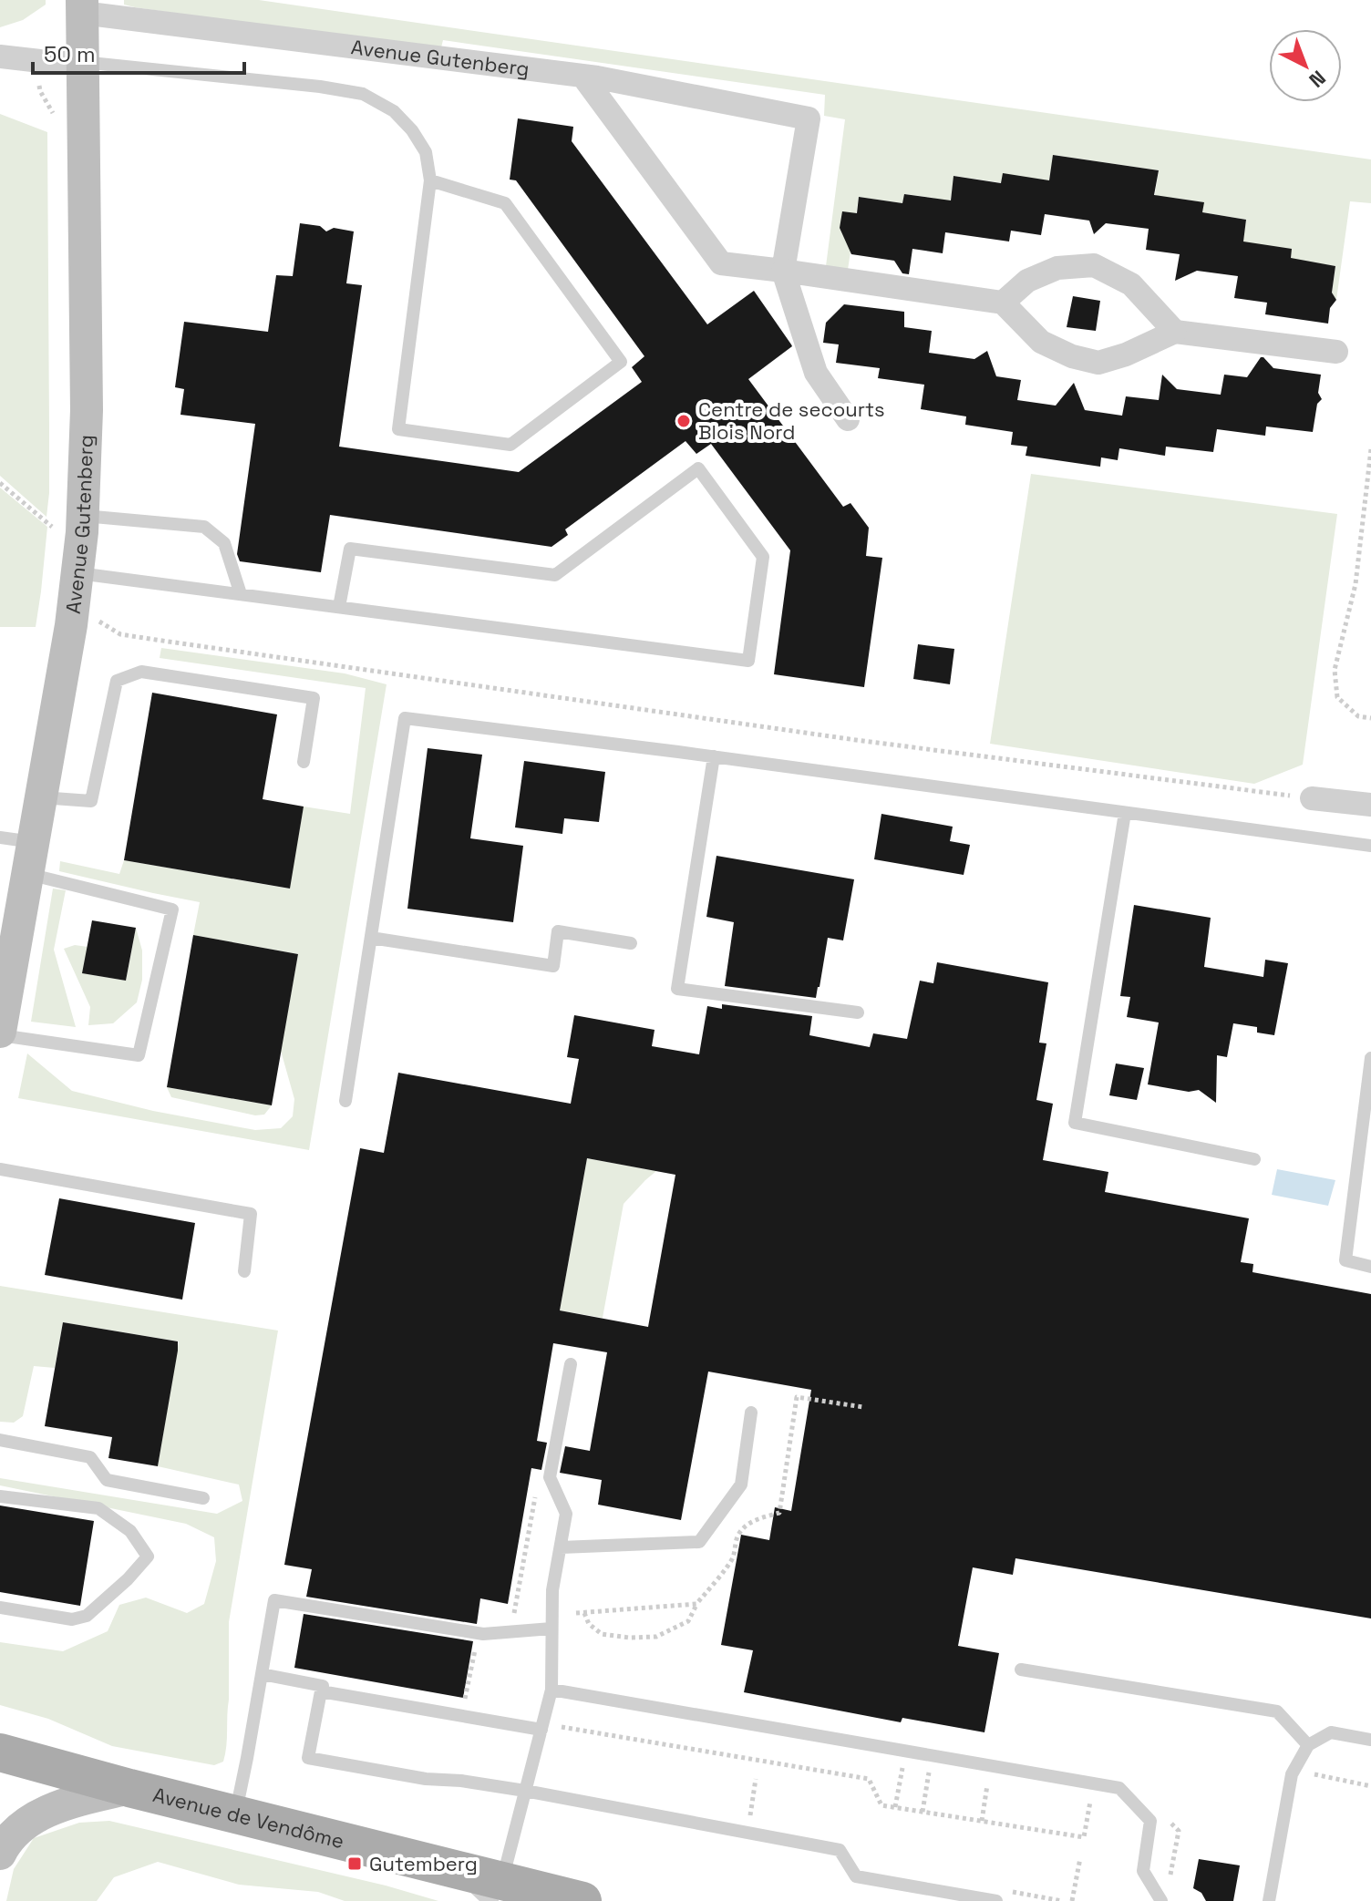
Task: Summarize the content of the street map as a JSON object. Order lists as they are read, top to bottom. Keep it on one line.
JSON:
{"streets":{"main road":["Avenue Gutenberg","Avenue de Vendôme"]},"places":{"other":["Centre de secourts Blois Nord"],"transit":["Gutemberg"]},"scale_bar":"50 m","north":"bottom right"}
